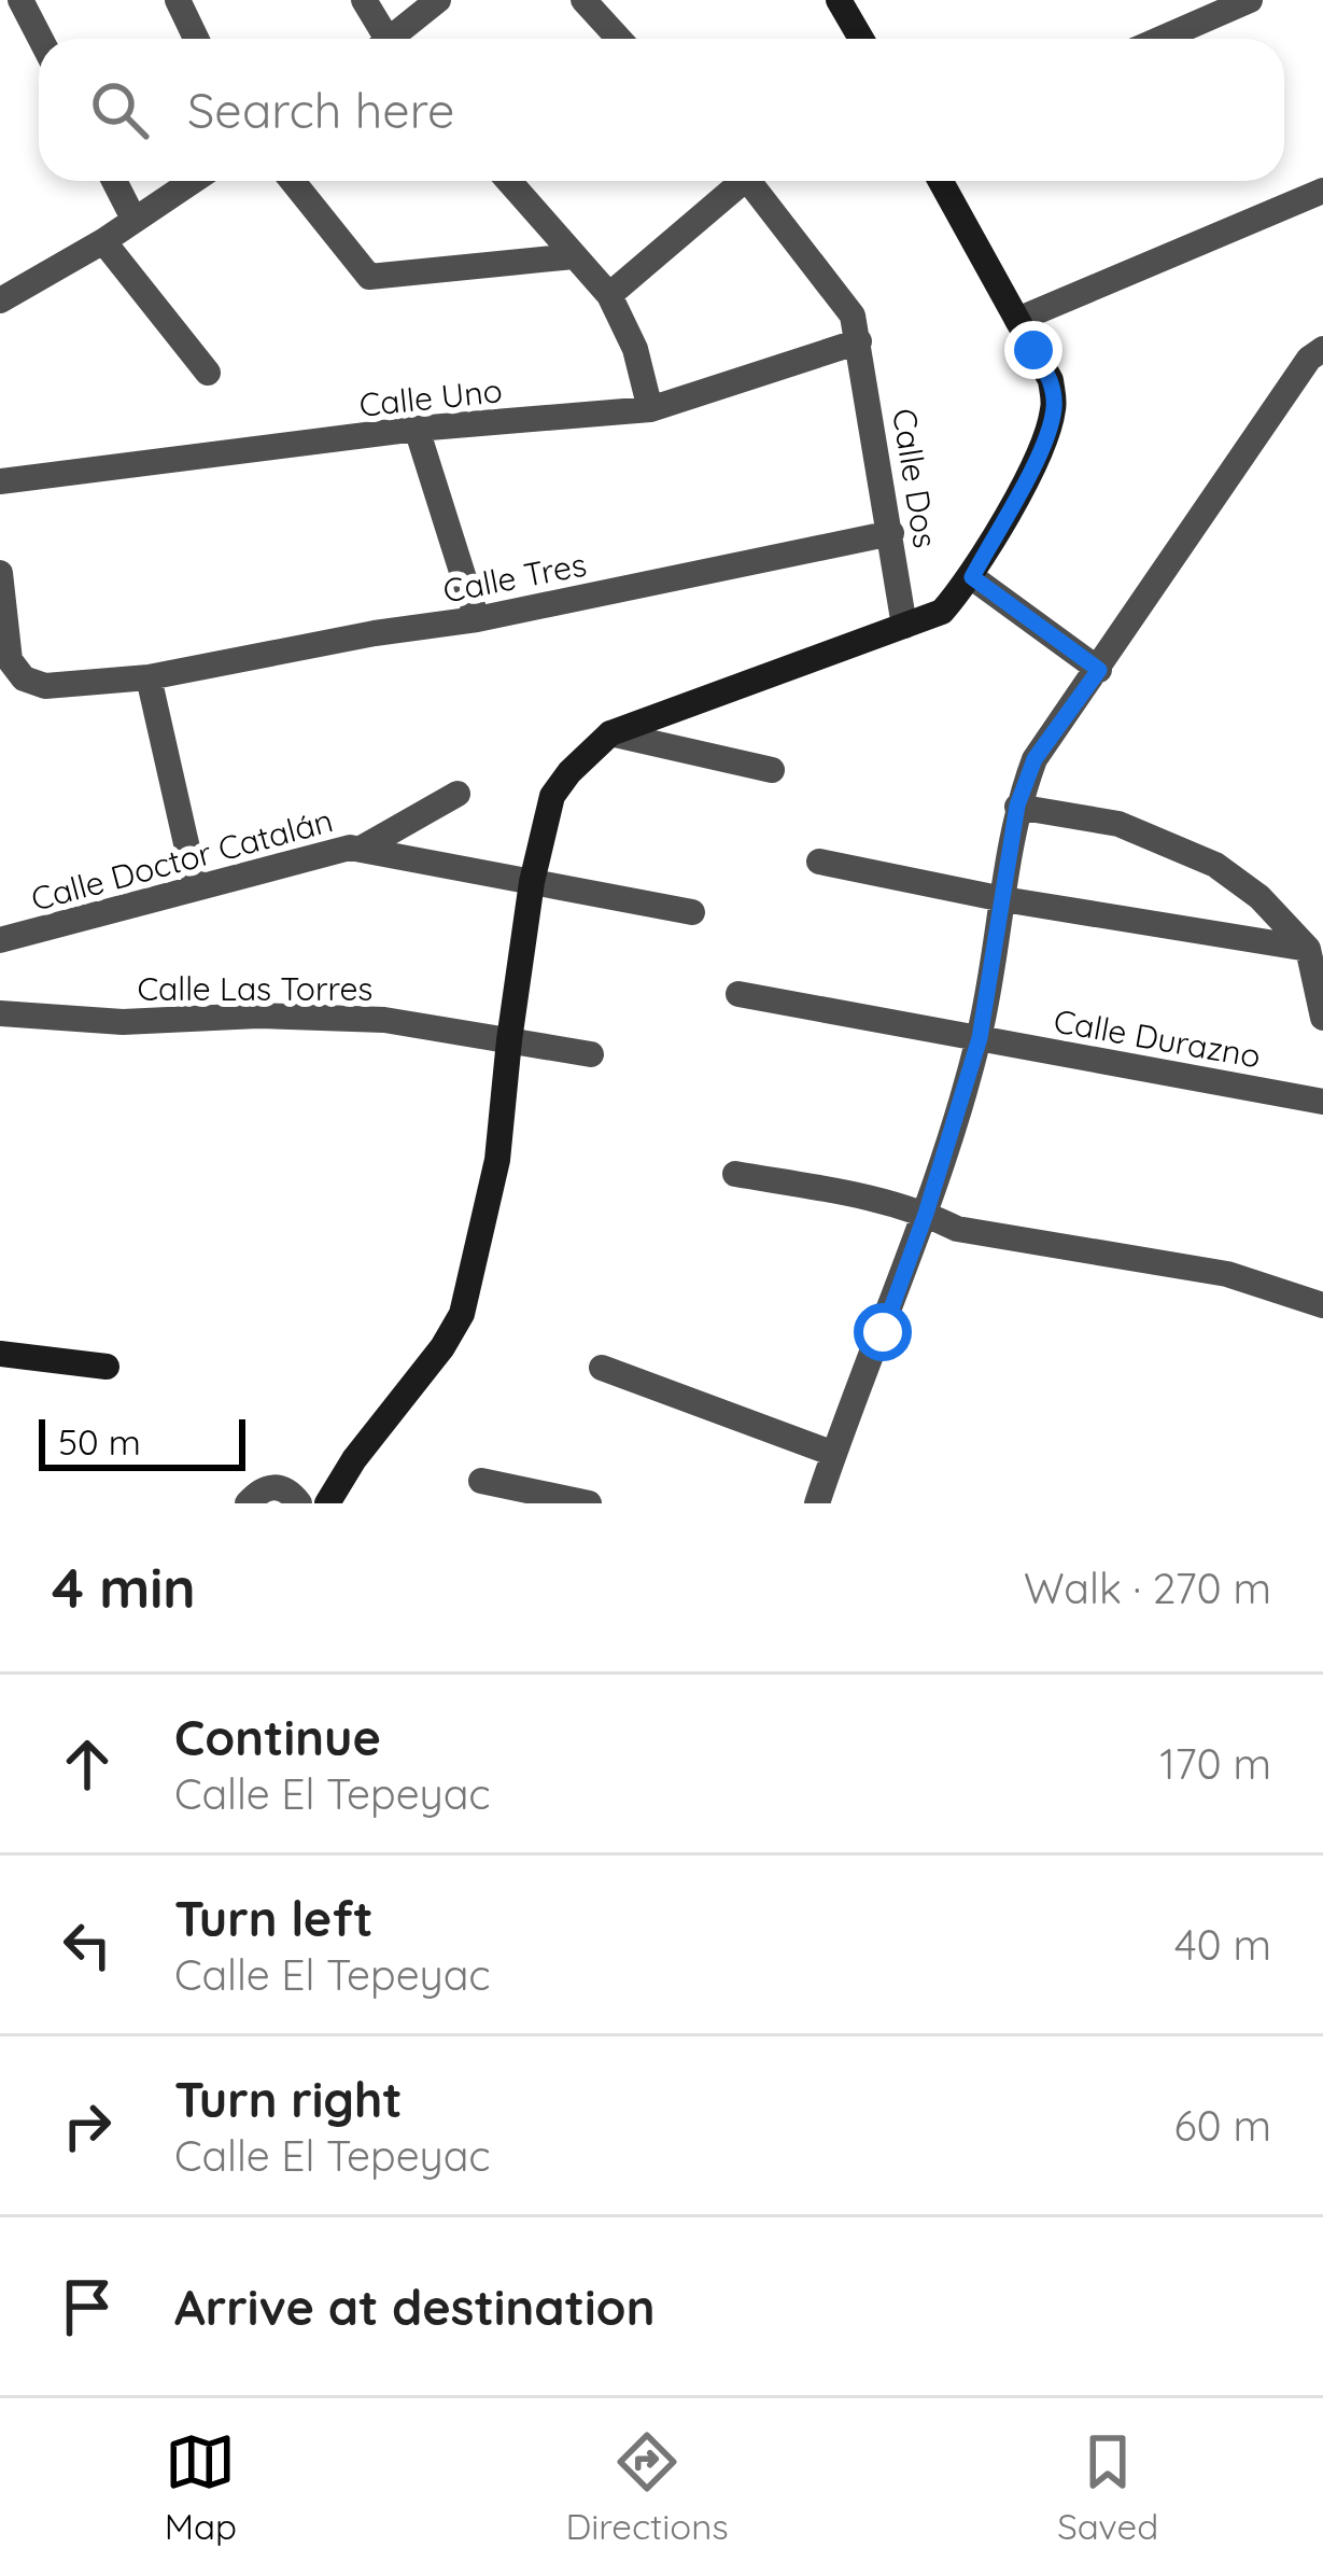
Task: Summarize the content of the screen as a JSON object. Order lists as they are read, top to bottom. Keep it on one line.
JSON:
{"streets":{"street":["Calle Uno","Calle Dos","Calle Tres","Calle Doctor Catalán","Calle Las Torres","Calle Durazno"]},"crossings":[["Calle Uno","Calle Dos"],["Calle Dos","Calle Tres"]],"scale_bar":"50 m","page":{"search":"Search here","scale":"50 m","heading":["4 min","Walk · 270 m"],"list":[["Continue","Calle El Tepeyac","170 m"],["Turn left","Calle El Tepeyac","40 m"],["Turn right","Calle El Tepeyac","60 m"],"Arrive at destination"],"nav":["Map","Directions","Saved"]}}
